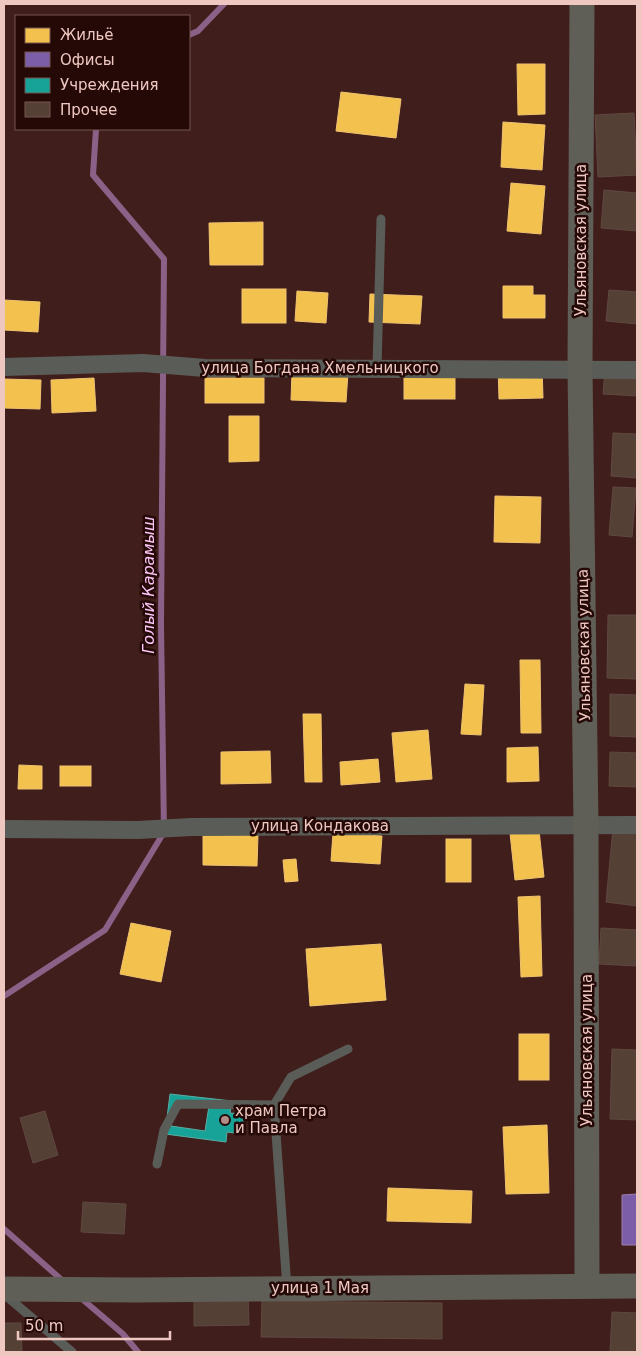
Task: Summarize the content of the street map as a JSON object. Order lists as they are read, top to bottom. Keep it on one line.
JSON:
{"streets":{"street":["Ульяновская улица","улица Богдана Хмельницкого","улица Кондакова","улица 1 Мая"]},"crossings":[["Ульяновская улица","улица Богдана Хмельницкого"],["Ульяновская улица","улица Кондакова"],["Ульяновская улица","улица 1 Мая"]],"water":["Голый Карамыш"],"places":["храм Петра и Павла"],"legend":["Жильё","Офисы","Учреждения","Прочее"],"scale_bar":"50 m"}
